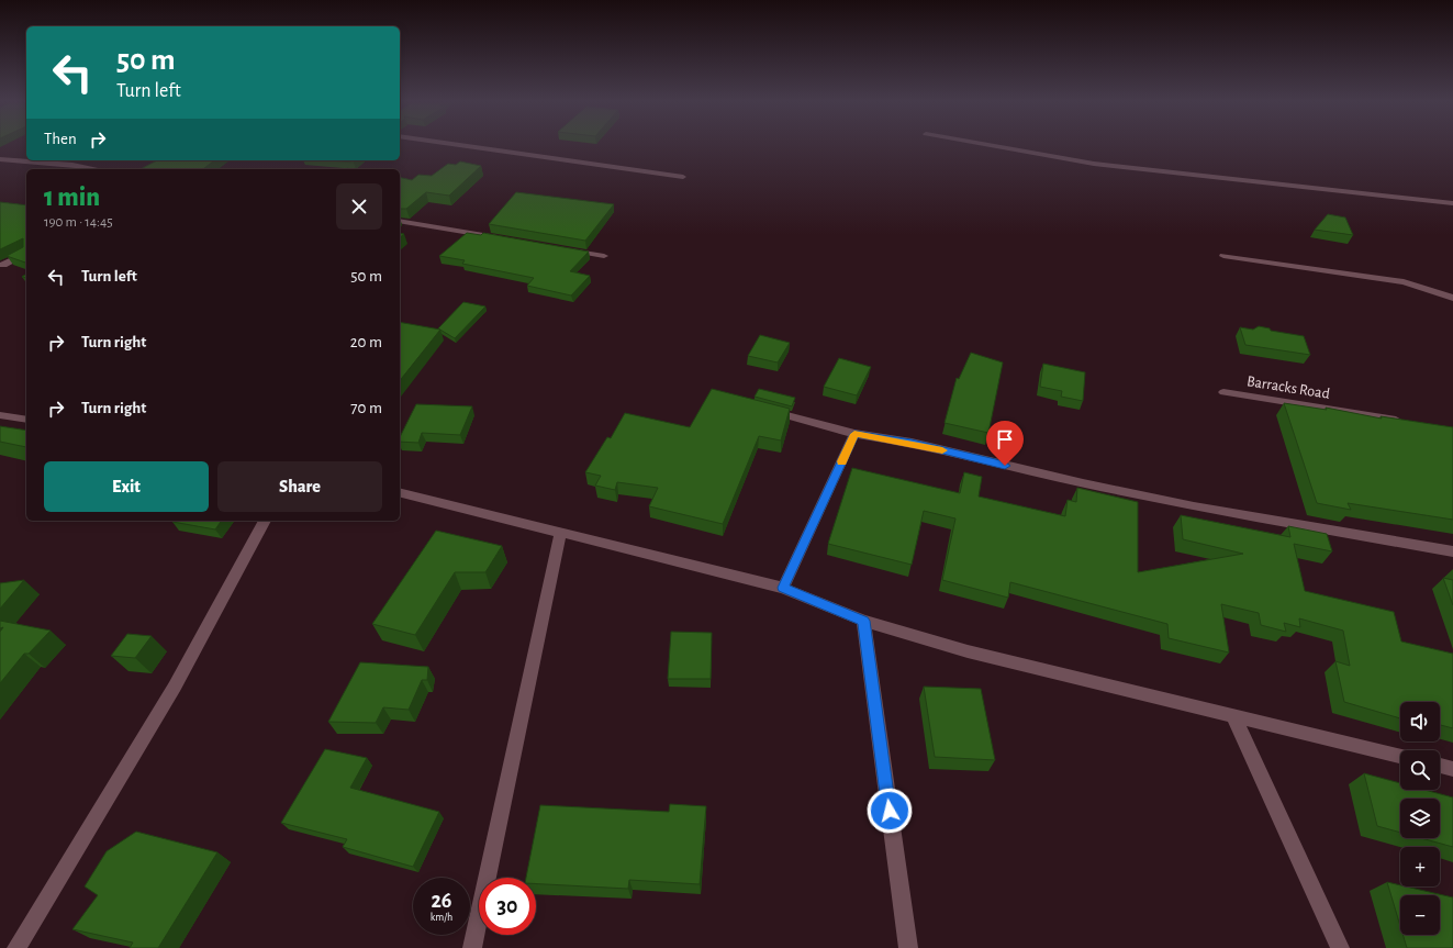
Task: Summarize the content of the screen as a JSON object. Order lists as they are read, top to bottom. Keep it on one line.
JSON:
{"streets":{"street":["Barracks Road"]},"page":{"turn":["50 m","Turn left"],"then":"Then","heading":["1 min","190 m · 14:45"],"list":[{"name":"Turn left","value":"50 m"},{"name":"Turn right","value":"20 m"},{"name":"Turn right","value":"70 m"}],"buttons":["Exit","Share"],"map_buttons":["+","−"],"speed":"26 km/h","limit":"30"}}
